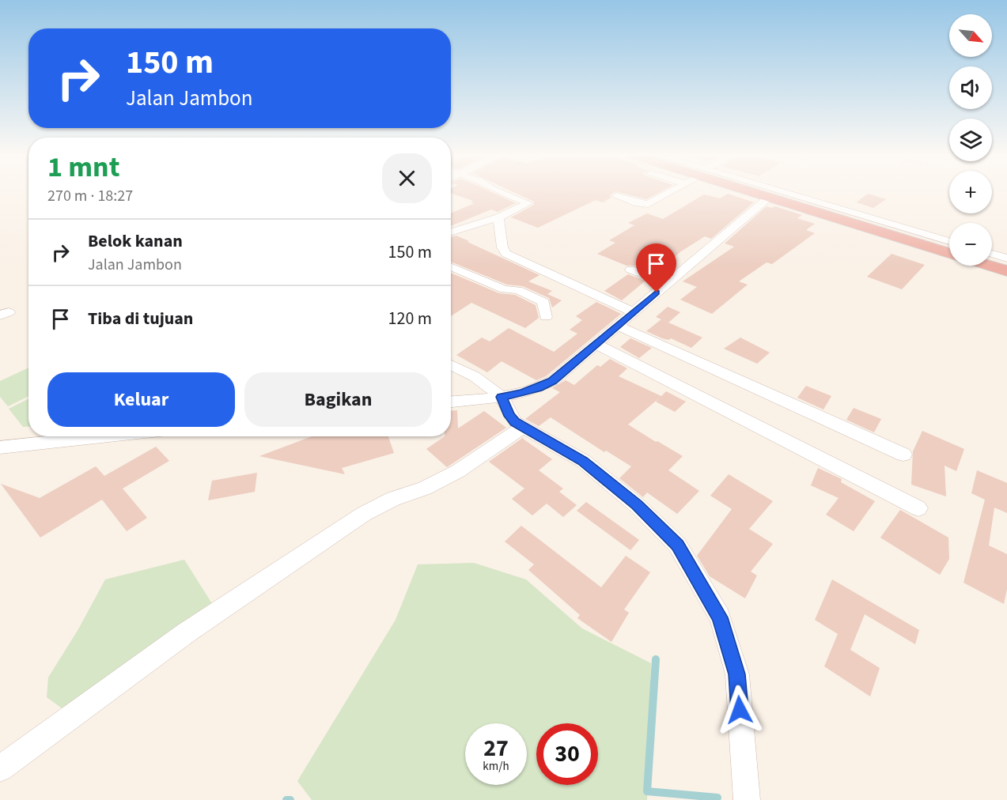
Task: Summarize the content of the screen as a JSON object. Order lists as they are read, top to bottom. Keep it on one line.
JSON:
{"north":"bottom right","page":{"map_buttons":["+","−"],"turn":["150 m","Jalan Jambon"],"heading":["1 mnt","270 m · 18:27"],"list":[{"name":"Belok kanan","note":"Jalan Jambon","value":"150 m"},{"name":"Tiba di tujuan","value":"120 m"}],"buttons":["Keluar","Bagikan"],"speed":"27 km/h","limit":"30"}}
